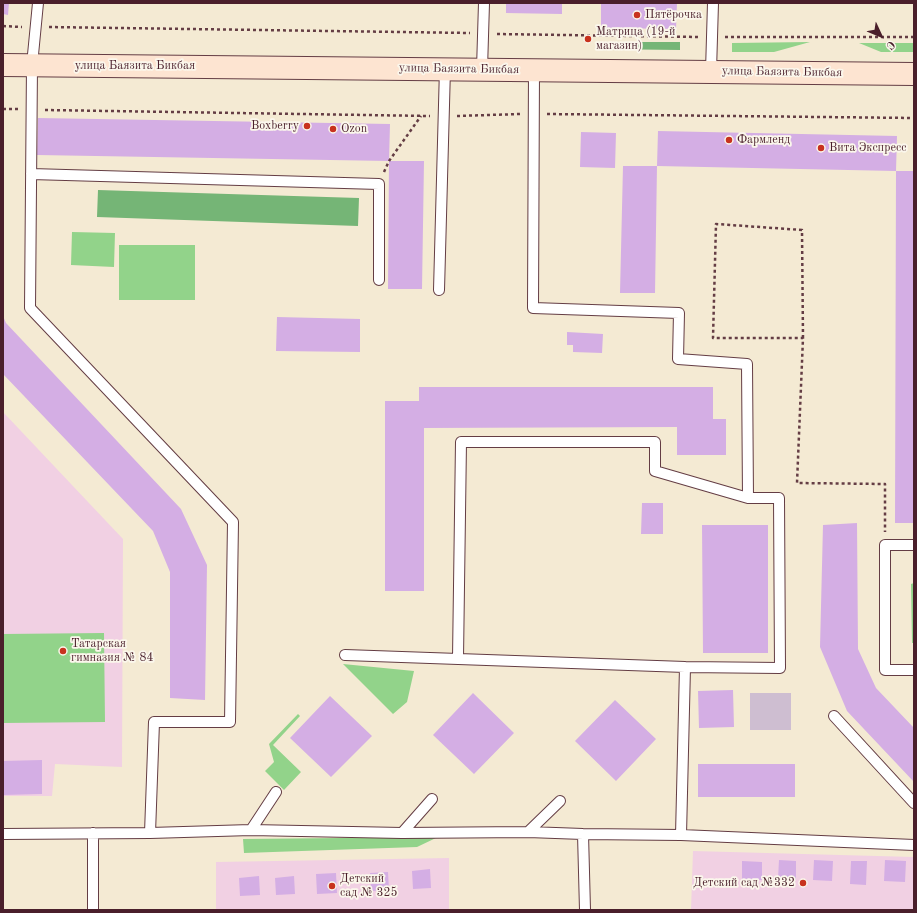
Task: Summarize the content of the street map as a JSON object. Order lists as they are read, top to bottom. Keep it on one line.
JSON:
{"streets":{"main road":["улица Баязита Бикбая"]},"places":["Пятёрочка","Матрица (19-й магазин)","Boxberry","Ozon","Фармленд","Вита Экспресс","Татарская гимназия № 84","Детский сад №332","Детский сад № 325"],"north":"bottom right"}
